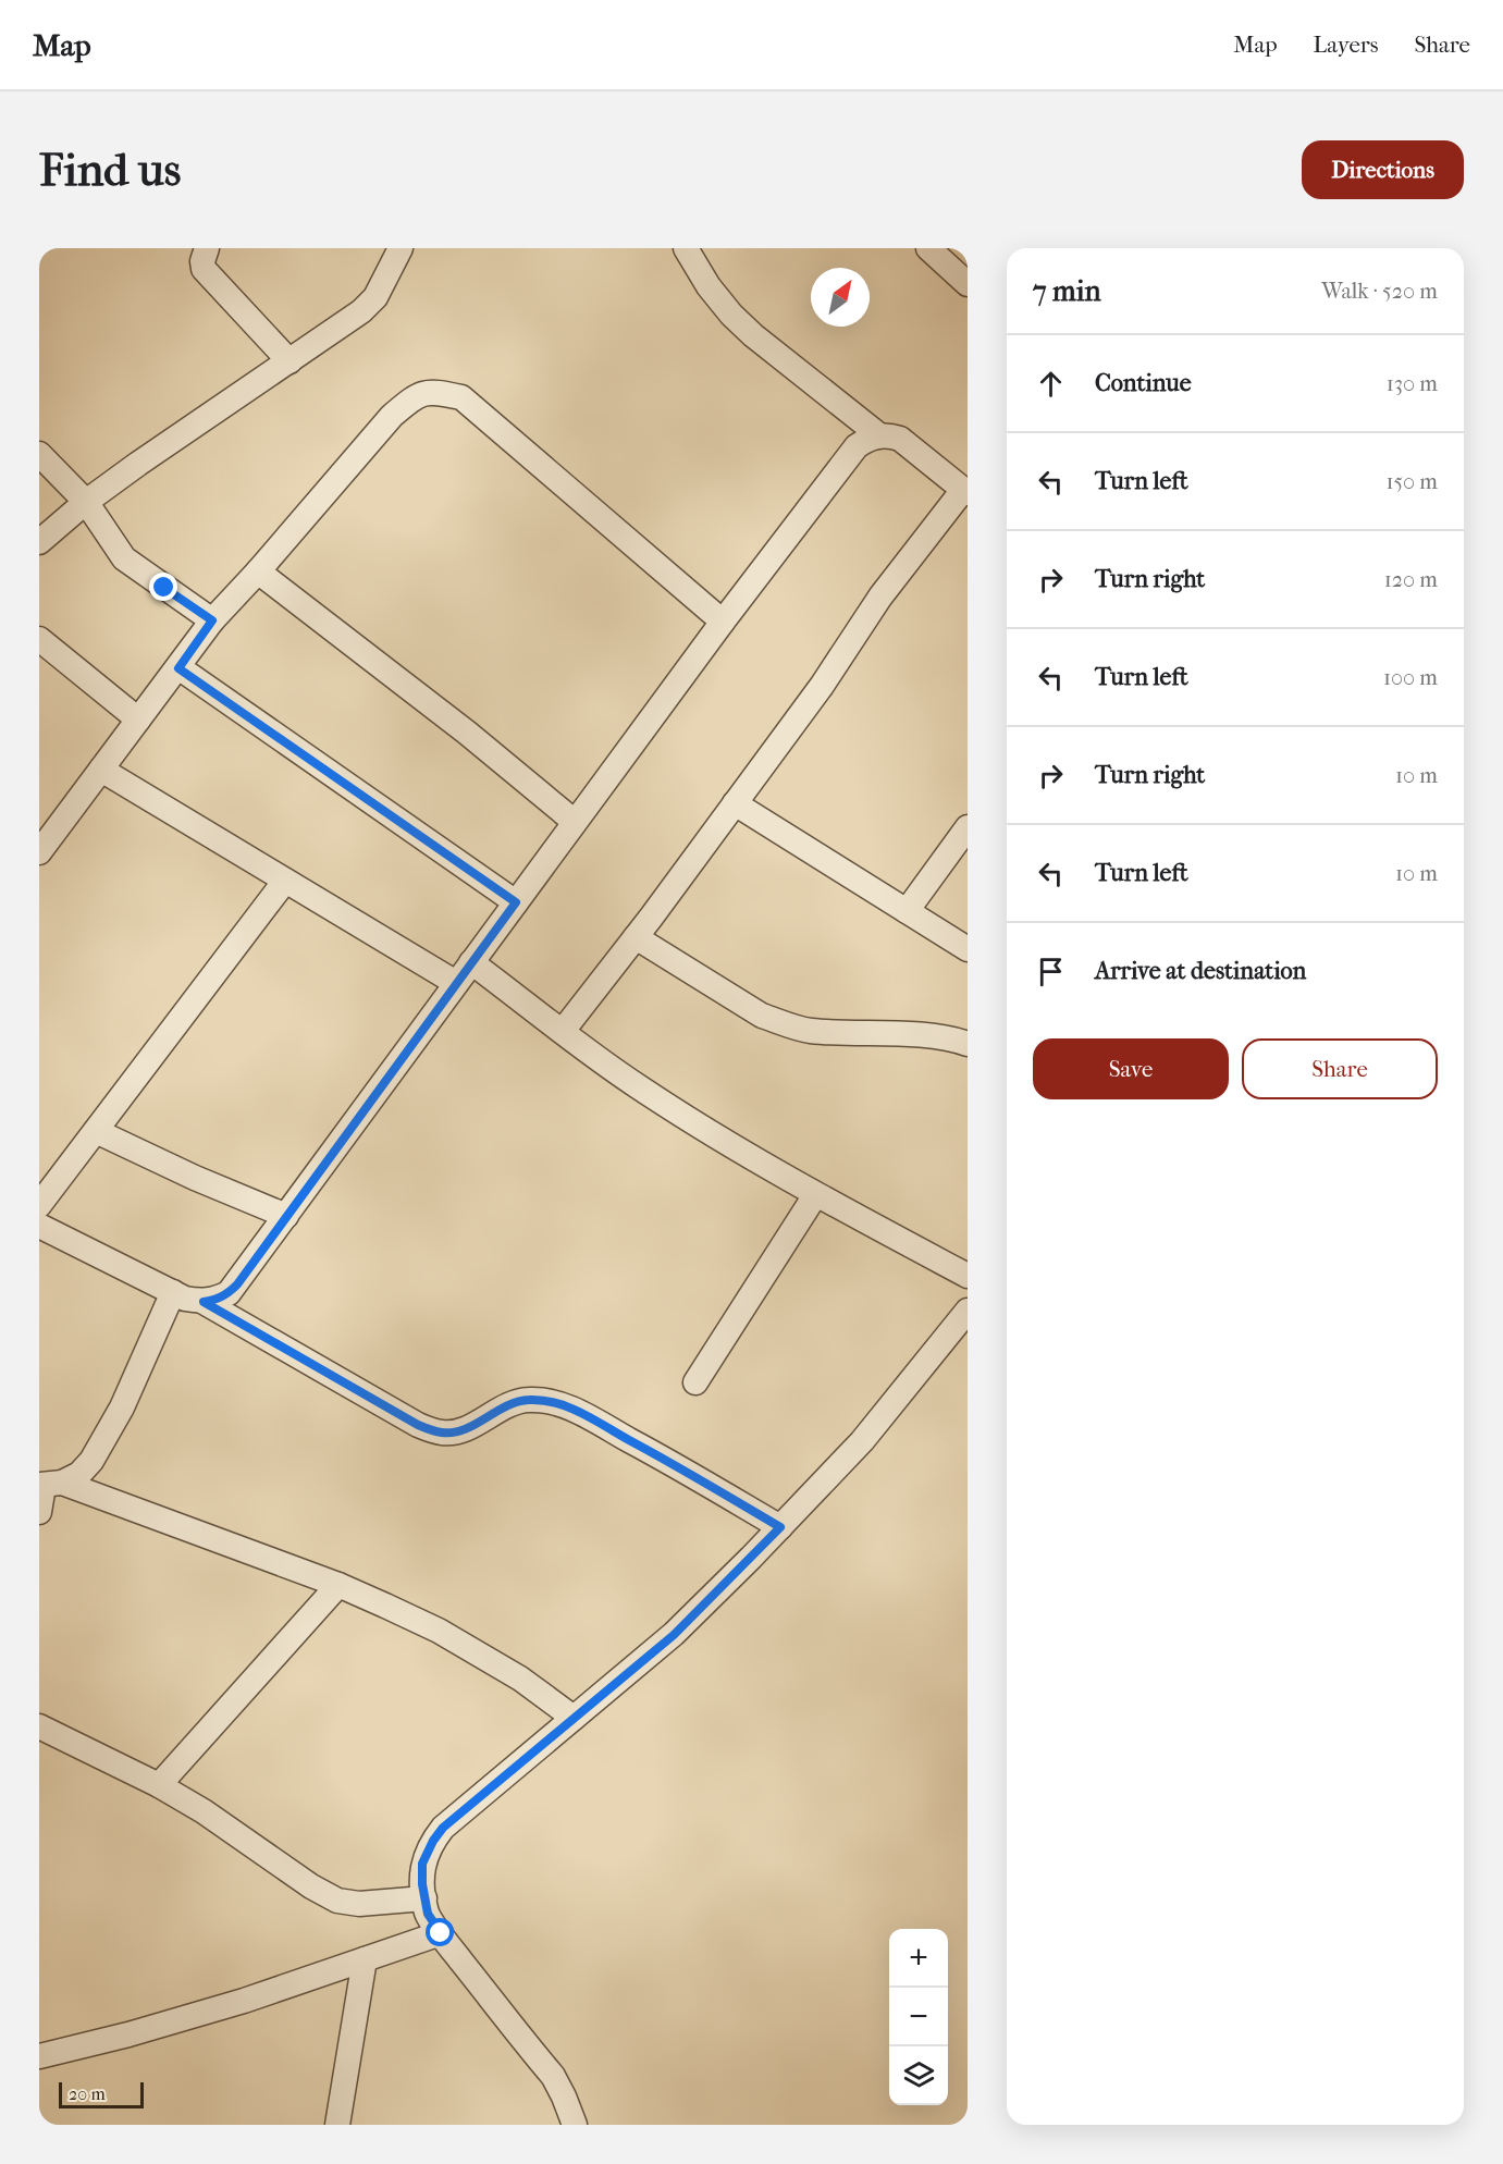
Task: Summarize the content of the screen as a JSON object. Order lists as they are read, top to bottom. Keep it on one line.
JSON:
{"scale_bar":"20 m","north":"top right","page":{"header":"Map","nav":["Map","Layers","Share"],"buttons":["Directions",["Save","Share"]],"title":"Find us","heading":["7 min","Walk · 520 m"],"list":[["Continue","130 m"],["Turn left","150 m"],["Turn right","120 m"],["Turn left","100 m"],["Turn right","10 m"],["Turn left","10 m"],"Arrive at destination"],"map_buttons":["+","−"],"scale":"20 m"}}
